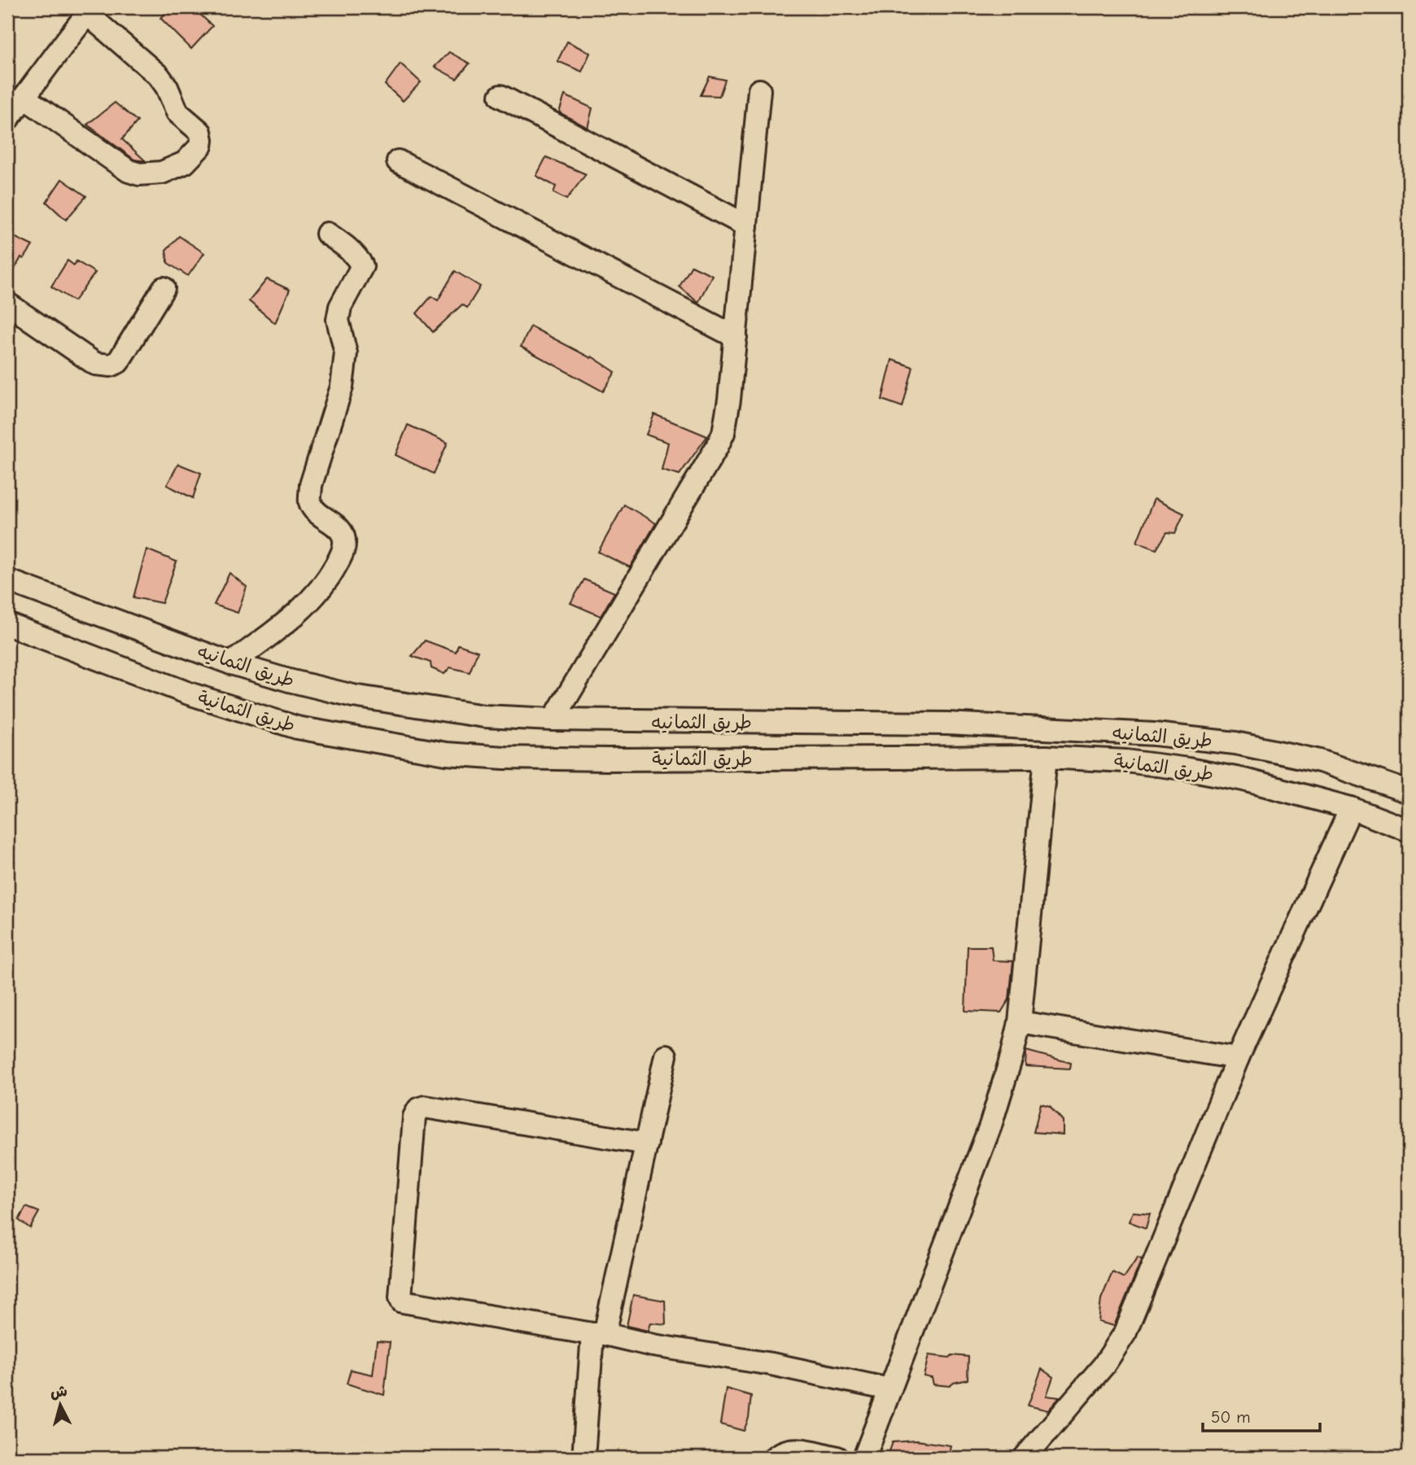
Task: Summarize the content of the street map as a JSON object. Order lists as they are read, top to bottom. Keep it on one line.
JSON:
{"streets":{"street":["طريق الثمانيه","طريق الثمانية"]},"scale_bar":"50 m","north":"top"}
